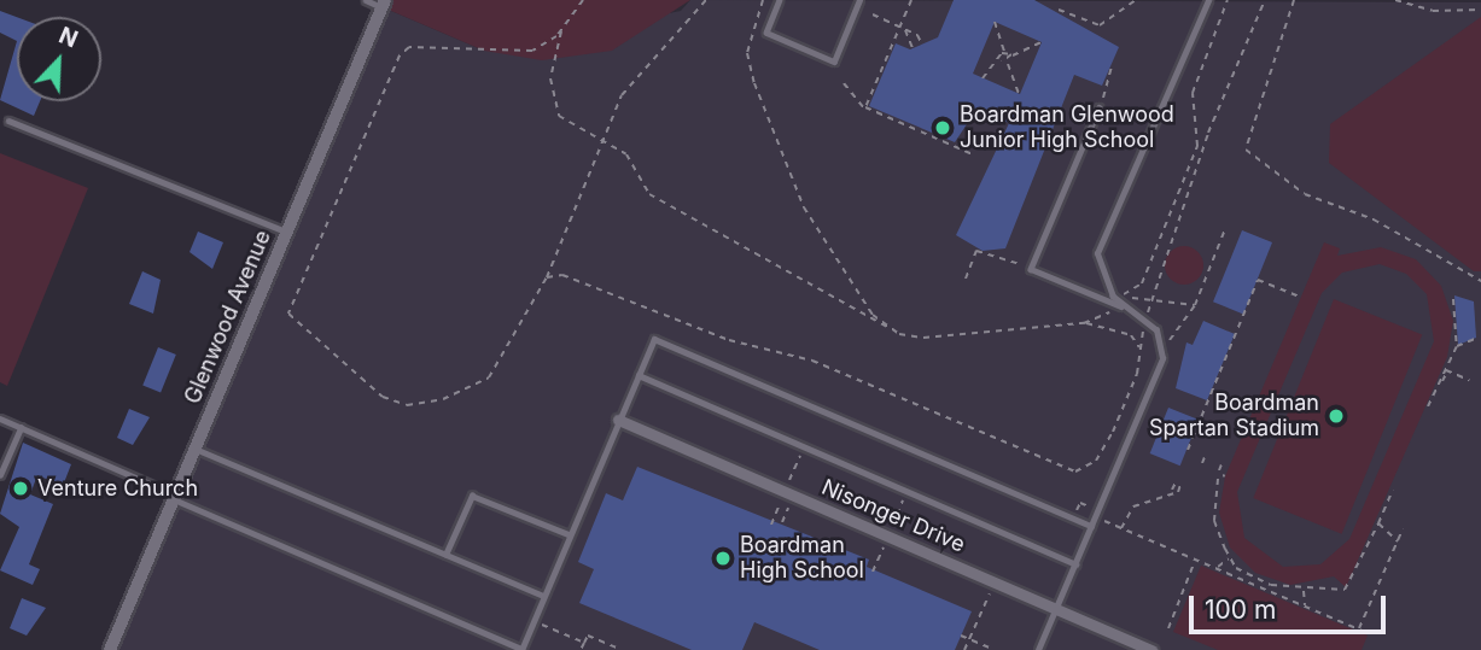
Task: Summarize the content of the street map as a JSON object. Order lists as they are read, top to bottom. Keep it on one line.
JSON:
{"streets":{"street":["Glenwood Avenue","Nisonger Drive"]},"places":["Boardman Glenwood Junior High School","Boardman Spartan Stadium","Venture Church","Boardman High School"],"scale_bar":"100 m","north":"top right"}
